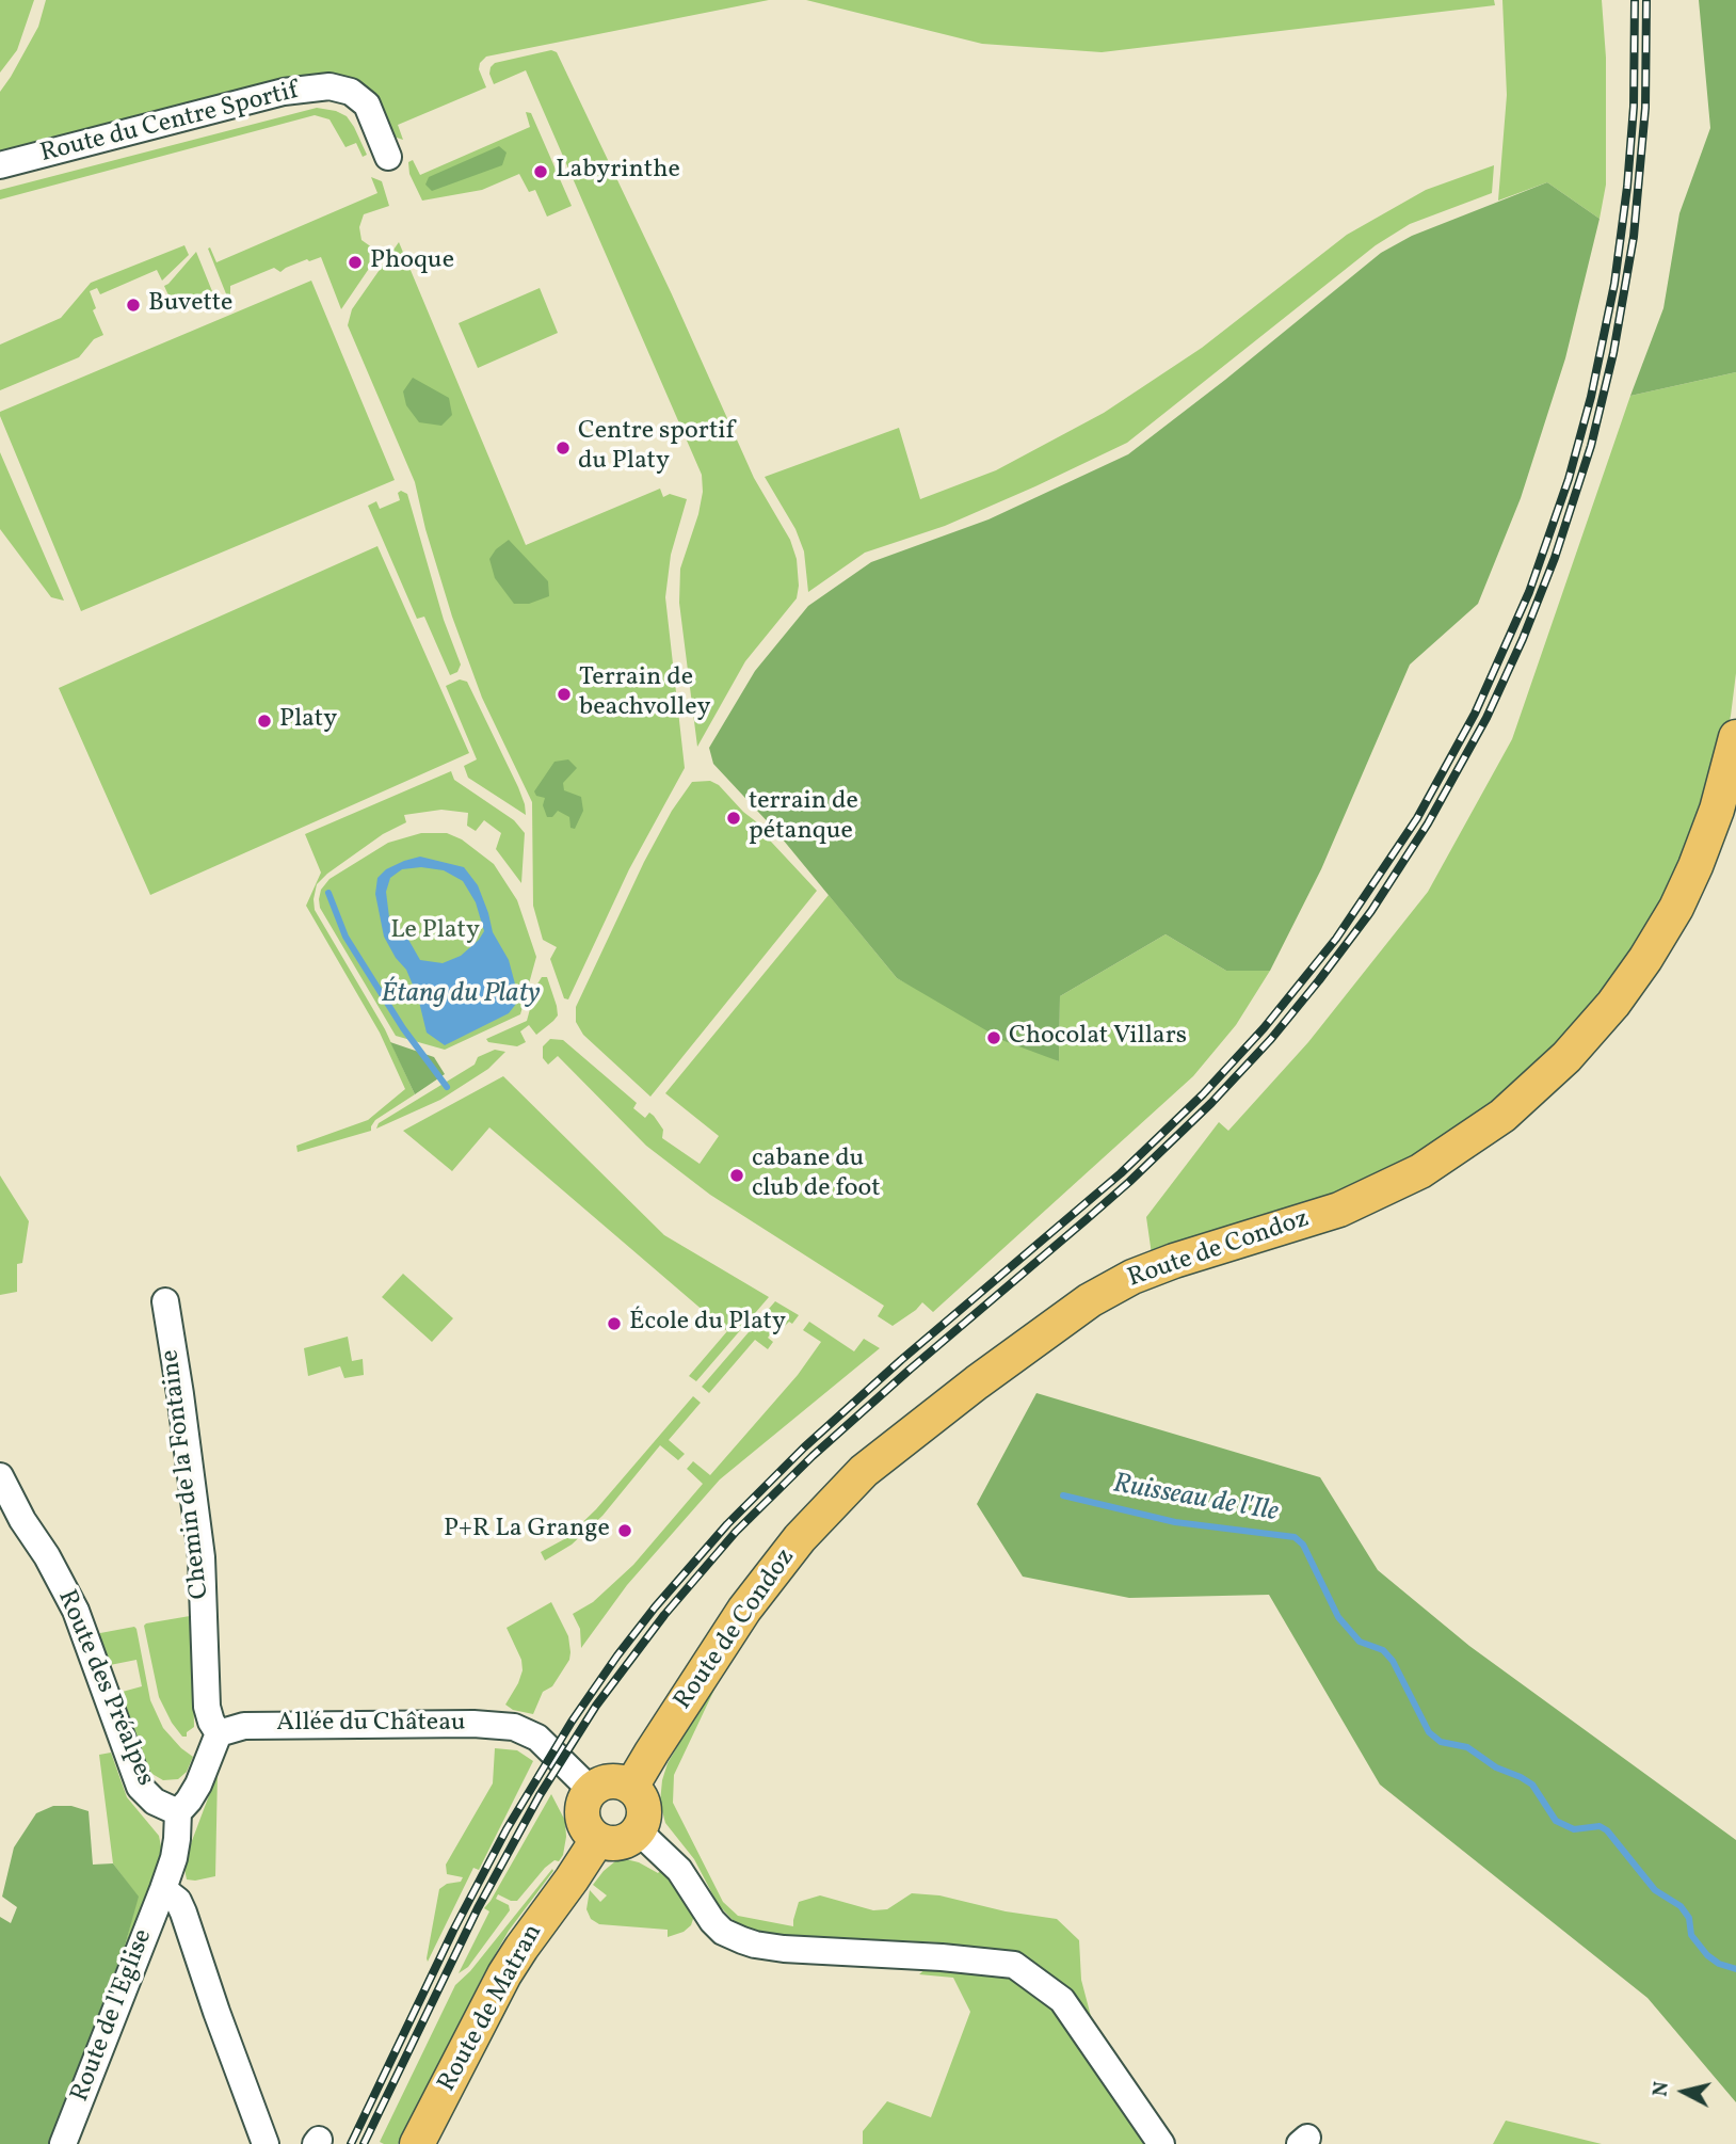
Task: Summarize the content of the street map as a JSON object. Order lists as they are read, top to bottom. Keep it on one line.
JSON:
{"streets":{"main road":["Route de Condoz","Route de Matran"],"street":["Route du Centre Sportif","Chemin de la Fontaine","Route des Préalpes","Allée du Château","Route de l'Eglise"]},"crossings":[["Route de Condoz","Allée du Château"],["Route de Condoz","Route de Matran"],["Chemin de la Fontaine","Allée du Château"],["Route des Préalpes","Route de l'Eglise"],["Allée du Château","Route de Matran"]],"water":["Étang du Platy","Ruisseau de l'Ile"],"parks":["Le Platy"],"places":["Labyrinthe","Phoque","Buvette","Centre sportif du Platy","Terrain de beachvolley","Platy","terrain de pétanque","Chocolat Villars","cabane du club de foot","École du Platy","P+R La Grange"],"north":"left"}
